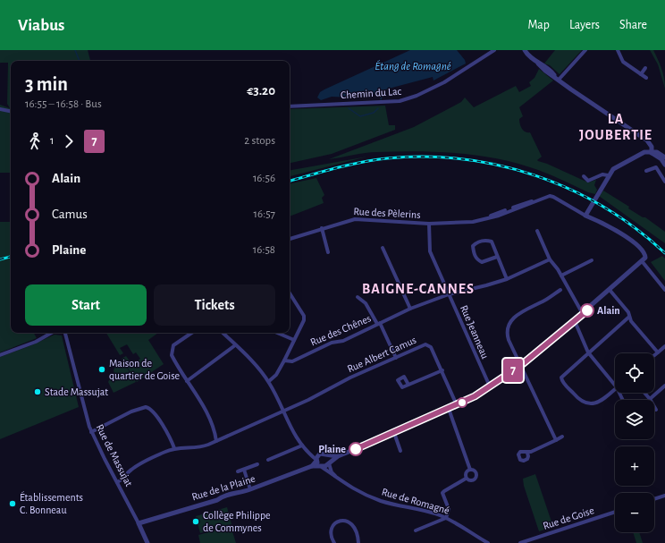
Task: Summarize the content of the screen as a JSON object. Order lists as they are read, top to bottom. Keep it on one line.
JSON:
{"streets":{"street":["Chemin du Lac","Rue des Pèlerins","Rue des Chênes","Rue Jeanneau","Rue Albert Camus","Rue de Massujat","Rue de la Plaine","Rue de Romagné","Rue de Goise"]},"crossings":[["Rue des Pèlerins","Rue Jeanneau"],["Rue des Chênes","Rue Jeanneau"],["Rue de Massujat","Rue de la Plaine"],["Rue de la Plaine","Rue de Romagné"]],"districts":["LA JOUBERTIE","BAIGNE-CANNES"],"water":["Étang de Romagné"],"places":["Alain","Maison de quartier de Goise","Stade Massujat","Plaine","Établissements C. Bonneau","Collège Philippe de Commynes"],"lines":["bus line 7"],"page":{"header":"Viabus","nav":["Map","Layers","Share"],"on_map":"7","heading":["3 min","16:55 – 16:58 · Bus","€3.20"],"legs":["1","7","2 stops"],"list":[{"name":"Alain","value":"16:56"},{"name":"Camus","value":"16:57"},{"name":"Plaine","value":"16:58"}],"buttons":["Start","Tickets"],"map_buttons":["+","−"]}}
